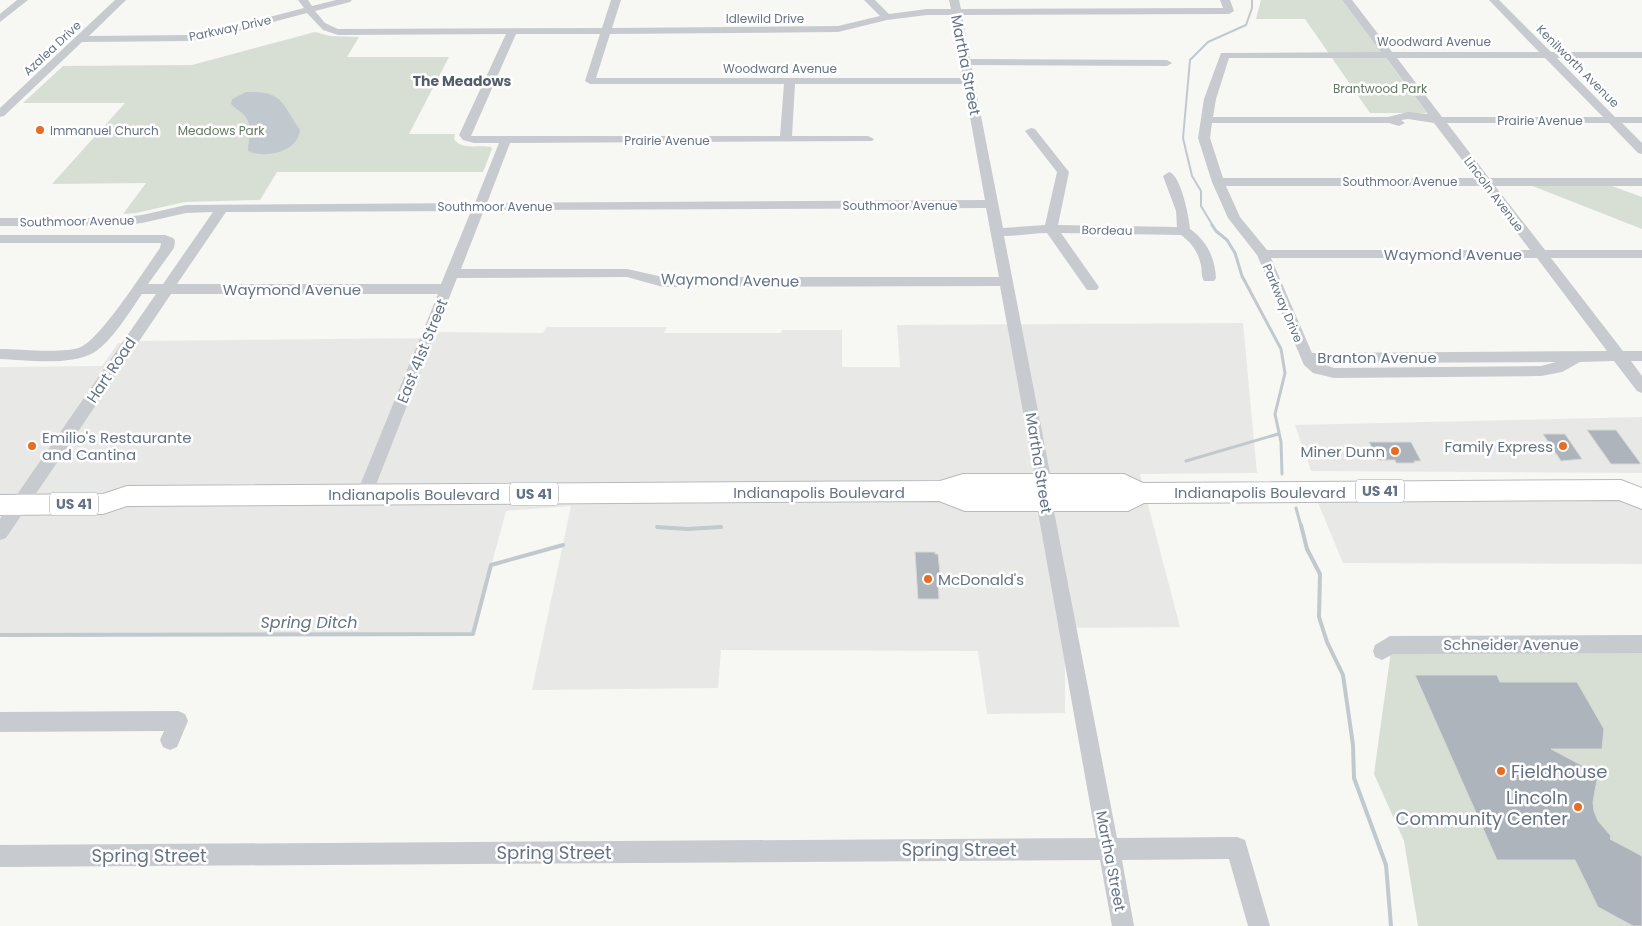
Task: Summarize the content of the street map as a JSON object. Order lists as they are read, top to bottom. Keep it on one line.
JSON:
{"streets":{"highway":["US 41","Indianapolis Boulevard"],"street":["Idlewild Drive","Parkway Drive","Woodward Avenue","Azalea Drive","Martha Street","Kenilworth Avenue","Prairie Avenue","Southmoor Avenue","Lincoln Avenue","Bordeau","Waymond Avenue","East 41st Street","Branton Avenue","Hart Road","Schneider Avenue","Spring Street"]},"crossings":[["Idlewild Drive","Parkway Drive"],["Idlewild Drive","Martha Street"],["Idlewild Drive","Prairie Avenue"],["Parkway Drive","Woodward Avenue"],["Parkway Drive","Azalea Drive"],["Parkway Drive","Prairie Avenue"],["Parkway Drive","Southmoor Avenue"],["Parkway Drive","Waymond Avenue"],["Parkway Drive","Branton Avenue"],["Woodward Avenue","Martha Street"],["Woodward Avenue","Kenilworth Avenue"],["Woodward Avenue","Lincoln Avenue"],["Martha Street","Southmoor Avenue"],["Martha Street","Bordeau"],["Martha Street","Waymond Avenue"],["Martha Street","Indianapolis Boulevard"],["Martha Street","Spring Street"],["Kenilworth Avenue","Prairie Avenue"],["Prairie Avenue","Lincoln Avenue"],["Prairie Avenue","East 41st Street"],["Southmoor Avenue","Lincoln Avenue"],["Southmoor Avenue","East 41st Street"],["Southmoor Avenue","Hart Road"],["Lincoln Avenue","Waymond Avenue"],["Lincoln Avenue","Branton Avenue"],["Waymond Avenue","East 41st Street"],["Waymond Avenue","Hart Road"],["East 41st Street","Indianapolis Boulevard"],["Hart Road","Indianapolis Boulevard"]],"districts":["The Meadows"],"water":["Spring Ditch"],"parks":["Brantwood Park","Meadows Park"],"places":["Immanuel Church","Emilio's Restaurante and Cantina","Family Express","Miner Dunn","McDonald's","Fieldhouse","Lincoln Community Center"]}
